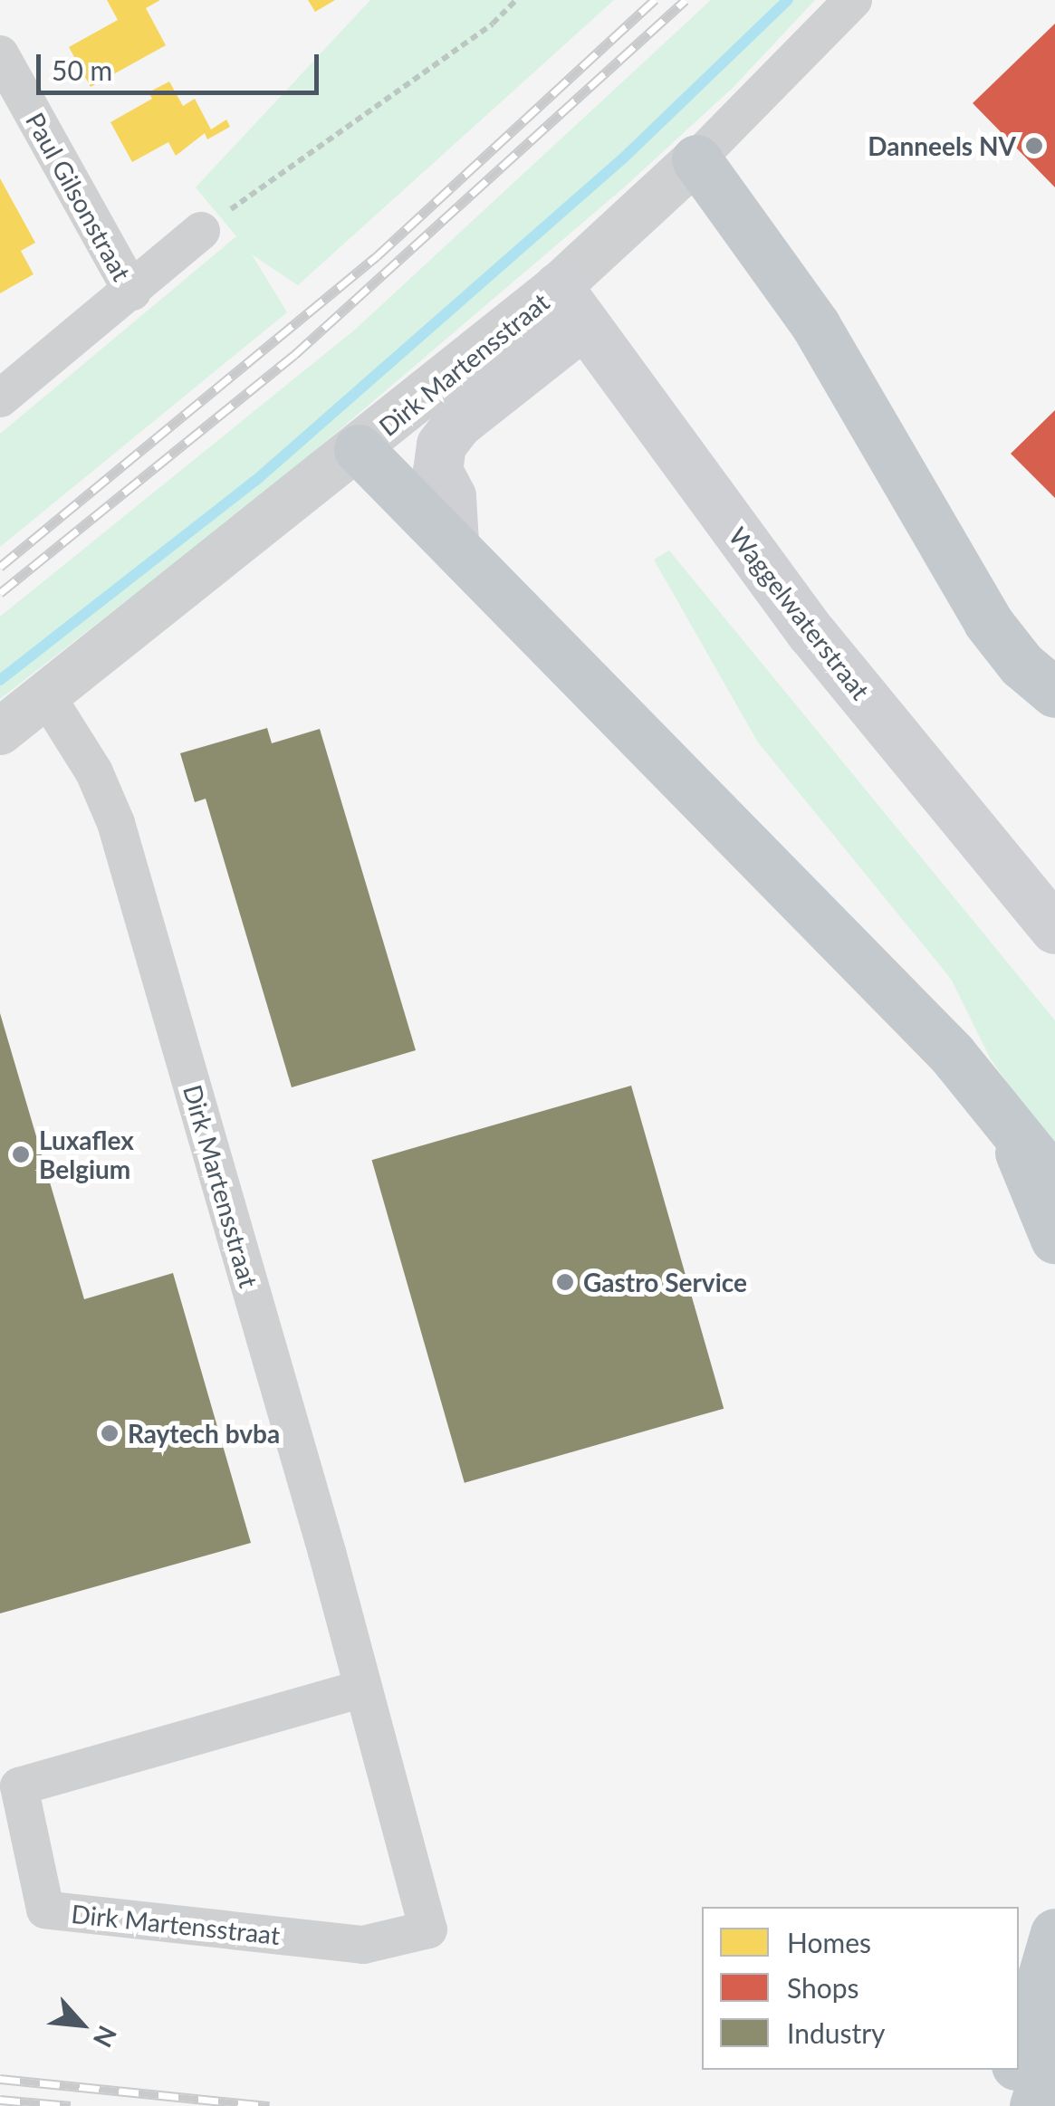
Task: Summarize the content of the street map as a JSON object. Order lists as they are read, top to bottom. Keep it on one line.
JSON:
{"streets":{"main road":["Waggelwaterstraat"],"street":["Paul Gilsonstraat","Dirk Martensstraat"]},"crossings":[["Dirk Martensstraat","Waggelwaterstraat"]],"places":["Danneels NV","Luxaflex Belgium","Gastro Service","Raytech bvba"],"legend":["Homes","Shops","Industry"],"scale_bar":"50 m","north":"bottom right"}
